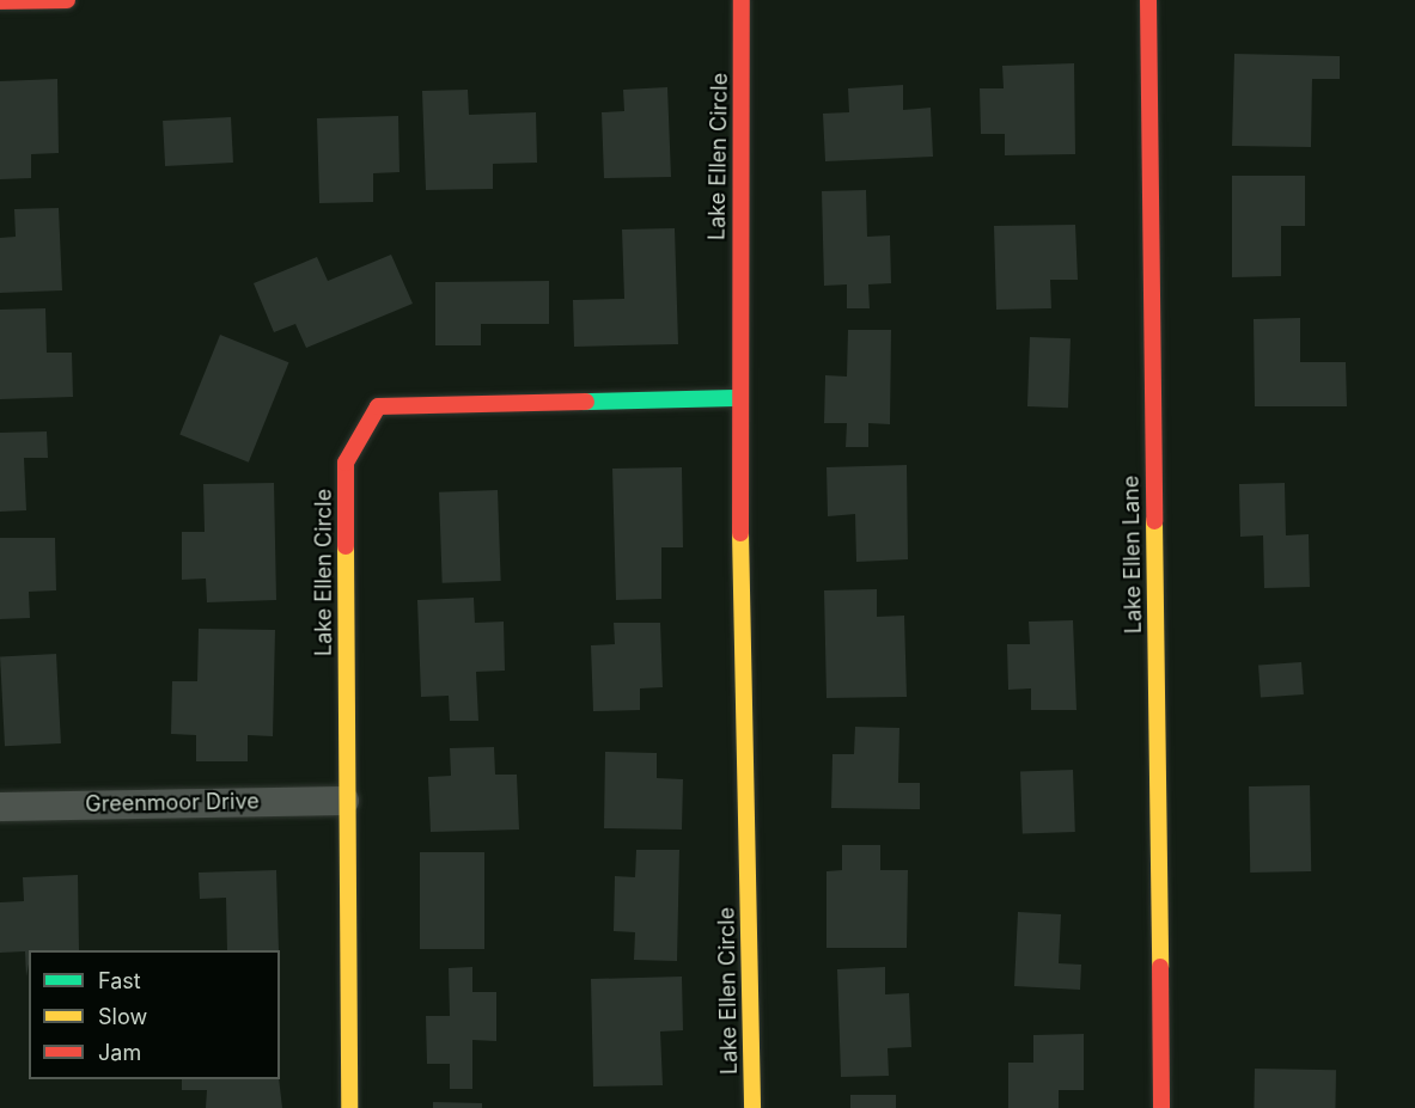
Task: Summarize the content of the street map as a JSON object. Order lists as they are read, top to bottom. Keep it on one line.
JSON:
{"streets":{"street":["Lake Ellen Circle","Lake Ellen Lane","Greenmoor Drive"]},"crossings":[["Lake Ellen Circle","Greenmoor Drive"]],"legend":["Fast","Slow","Jam"]}
